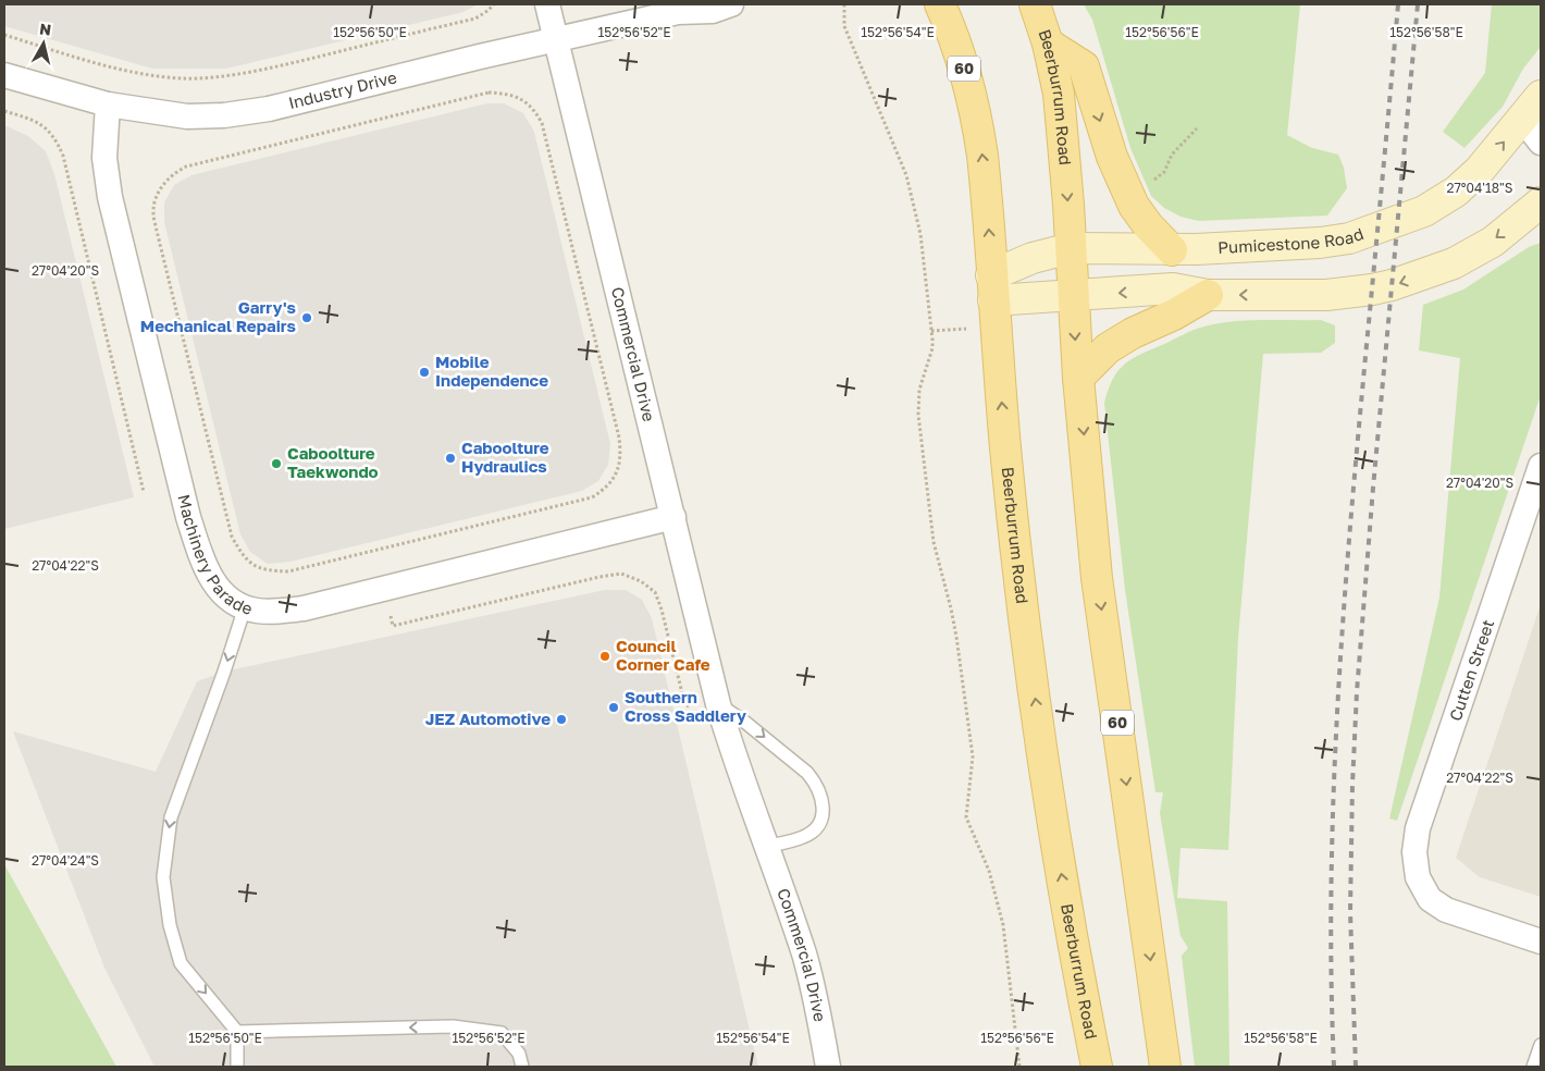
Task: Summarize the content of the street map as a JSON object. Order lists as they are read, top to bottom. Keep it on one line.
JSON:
{"streets":{"main road":["60","Beerburrum Road","Pumicestone Road"],"street":["Industry Drive","Commercial Drive","Machinery Parade","Cutten Street"]},"crossings":[["Industry Drive","Commercial Drive"],["Industry Drive","Machinery Parade"],["Beerburrum Road","Pumicestone Road"],["Commercial Drive","Machinery Parade"]],"places":["Garry's Mechanical Repairs","Mobile Independence","Caboolture Hydraulics","Caboolture Taekwondo","Council Corner Cafe","Southern Cross Saddlery","JEZ Automotive"],"north":"top","coordinates":["152°56'50\"E","152°56'52\"E","152°56'54\"E","152°56'56\"E","152°56'58\"E","27°04'18\"S","27°04'20\"S","27°04'22\"S","27°04'24\"S"]}
